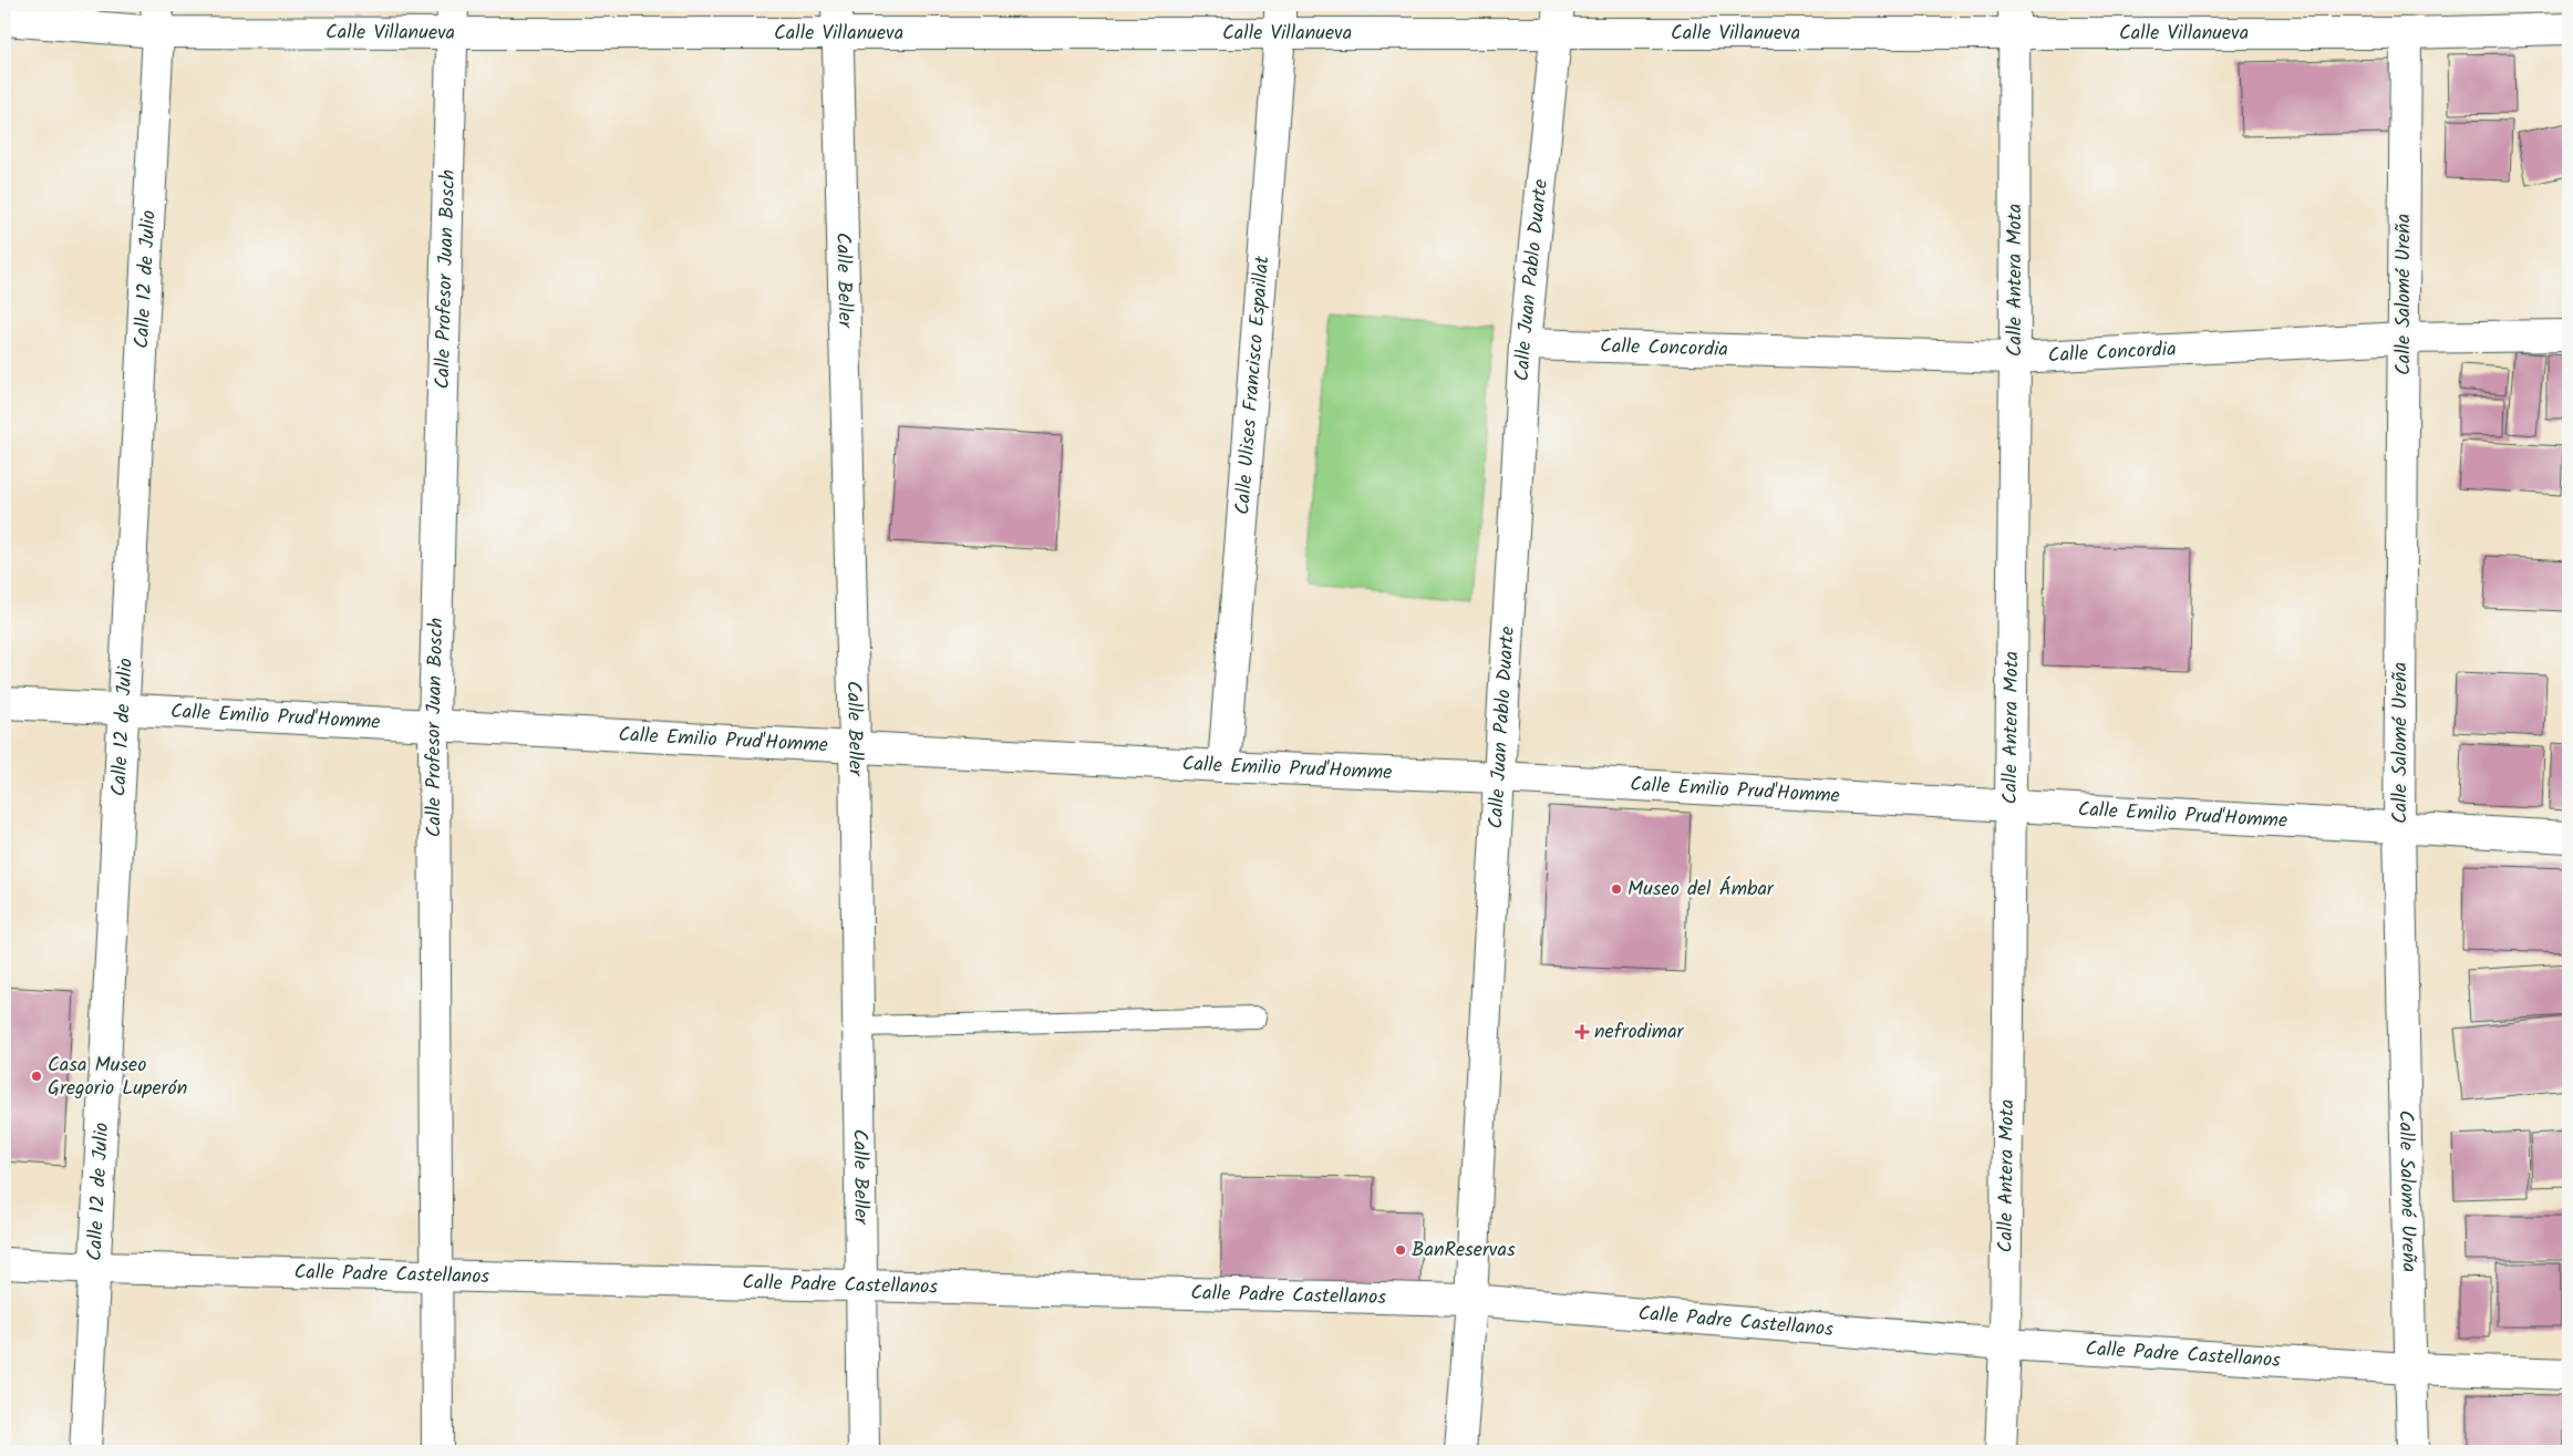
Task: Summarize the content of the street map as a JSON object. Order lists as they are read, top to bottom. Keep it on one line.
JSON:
{"streets":{"street":["Calle Villanueva","Calle 12 de Julio","Calle Profesor Juan Bosch","Calle Beller","Calle Juan Pablo Duarte","Calle Antera Mota","Calle Salomé Ureña","Calle Concordia","Calle Ulises Francisco Espaillat","Calle Emilio Prud'Homme","Calle Padre Castellanos"]},"crossings":[["Calle Villanueva","Calle 12 de Julio"],["Calle Villanueva","Calle Profesor Juan Bosch"],["Calle Villanueva","Calle Beller"],["Calle Villanueva","Calle Juan Pablo Duarte"],["Calle Villanueva","Calle Antera Mota"],["Calle Villanueva","Calle Salomé Ureña"],["Calle Villanueva","Calle Ulises Francisco Espaillat"],["Calle 12 de Julio","Calle Emilio Prud'Homme"],["Calle 12 de Julio","Calle Padre Castellanos"],["Calle Profesor Juan Bosch","Calle Emilio Prud'Homme"],["Calle Profesor Juan Bosch","Calle Padre Castellanos"],["Calle Beller","Calle Emilio Prud'Homme"],["Calle Beller","Calle Padre Castellanos"],["Calle Juan Pablo Duarte","Calle Concordia"],["Calle Juan Pablo Duarte","Calle Emilio Prud'Homme"],["Calle Juan Pablo Duarte","Calle Padre Castellanos"],["Calle Antera Mota","Calle Concordia"],["Calle Antera Mota","Calle Emilio Prud'Homme"],["Calle Antera Mota","Calle Padre Castellanos"],["Calle Salomé Ureña","Calle Concordia"],["Calle Salomé Ureña","Calle Emilio Prud'Homme"],["Calle Salomé Ureña","Calle Padre Castellanos"],["Calle Ulises Francisco Espaillat","Calle Emilio Prud'Homme"]],"places":{"other":["Museo del Ámbar","Casa Museo Gregorio Luperón","BanReservas"],"health":["nefrodimar"]}}
